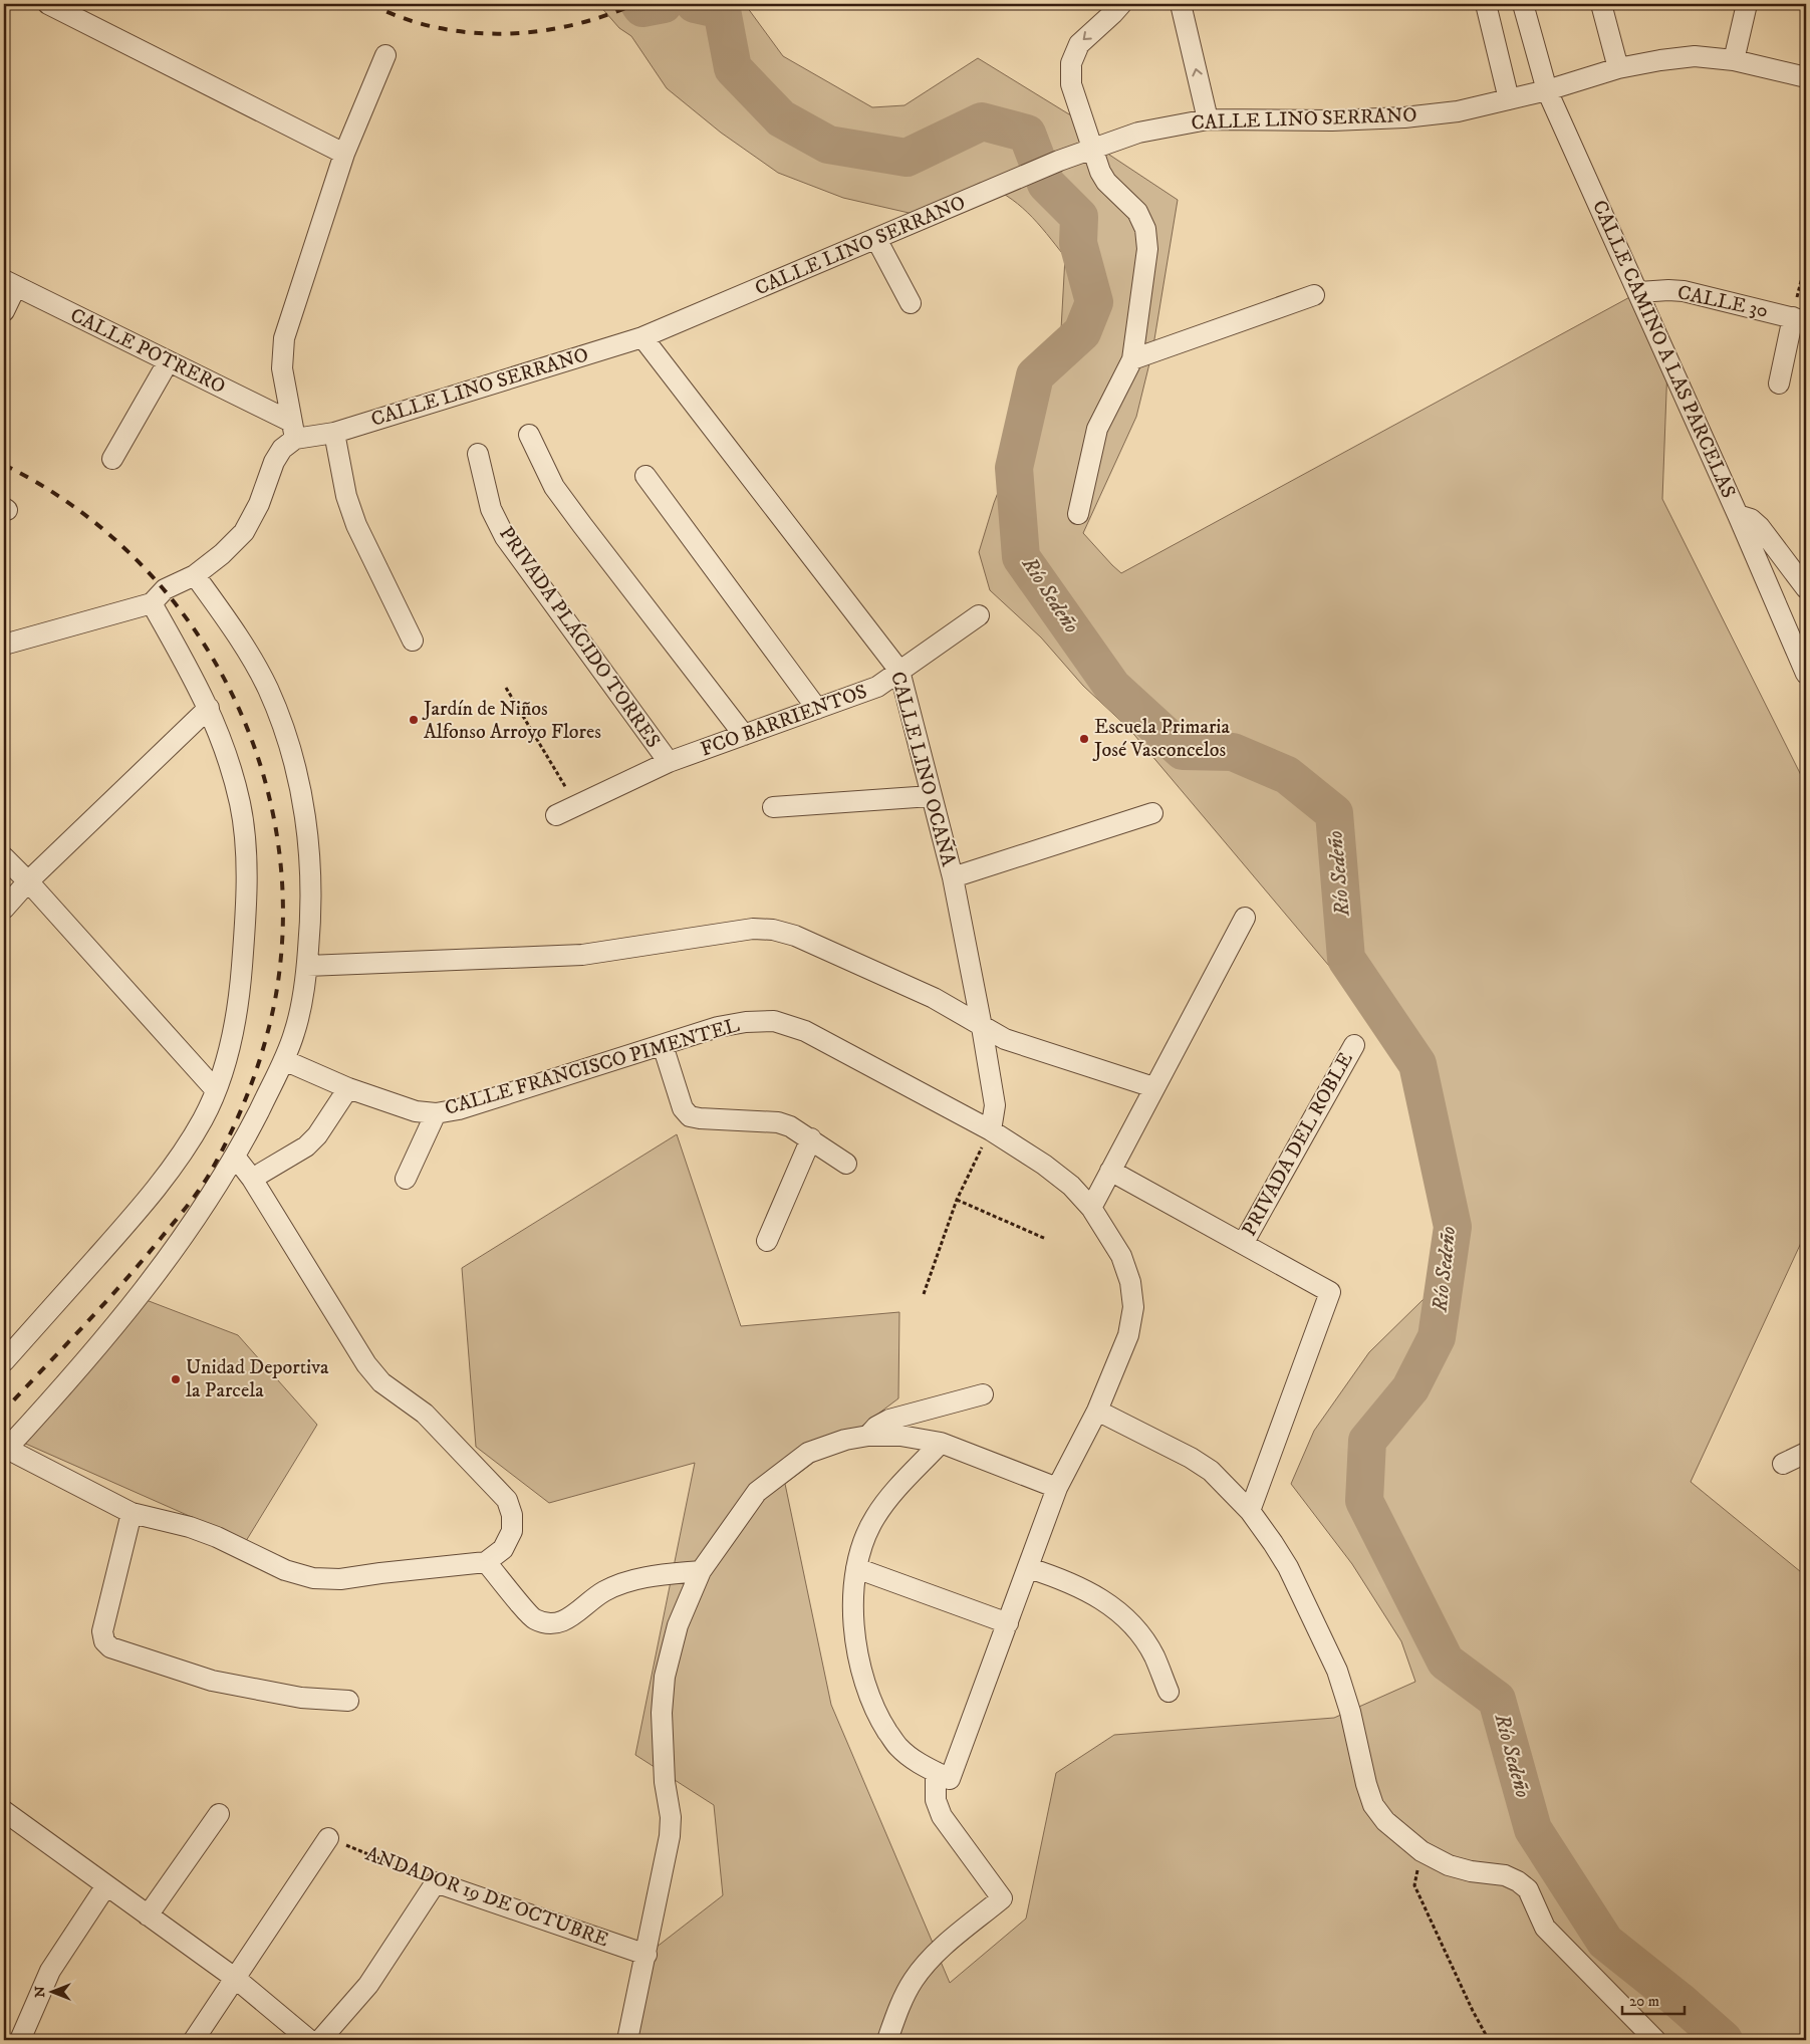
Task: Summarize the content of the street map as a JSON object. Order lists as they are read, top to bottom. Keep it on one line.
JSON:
{"streets":{"street":["CALLE LINO SERRANO","CALLE 30","CALLE CAMINO A LAS PARCELAS","CALLE POTRERO","PRIVADA PLÁCIDO TORRES","FCO BARRIENTOS","CALLE LINO OCAÑA","CALLE FRANCISCO PIMENTEL","PRIVADA DEL ROBLE","ANDADOR 19 DE OCTUBRE"]},"crossings":[["CALLE LINO SERRANO","CALLE CAMINO A LAS PARCELAS"],["CALLE LINO SERRANO","CALLE POTRERO"],["CALLE LINO SERRANO","CALLE LINO OCAÑA"],["CALLE 30","CALLE CAMINO A LAS PARCELAS"],["PRIVADA PLÁCIDO TORRES","FCO BARRIENTOS"],["FCO BARRIENTOS","CALLE LINO OCAÑA"],["CALLE LINO OCAÑA","CALLE FRANCISCO PIMENTEL"]],"water":["Río Sedeño"],"places":["Jardín de Niños Alfonso Arroyo Flores","Escuela Primaria José Vasconcelos","Unidad Deportiva la Parcela"],"scale_bar":"20 m","north":"left"}
